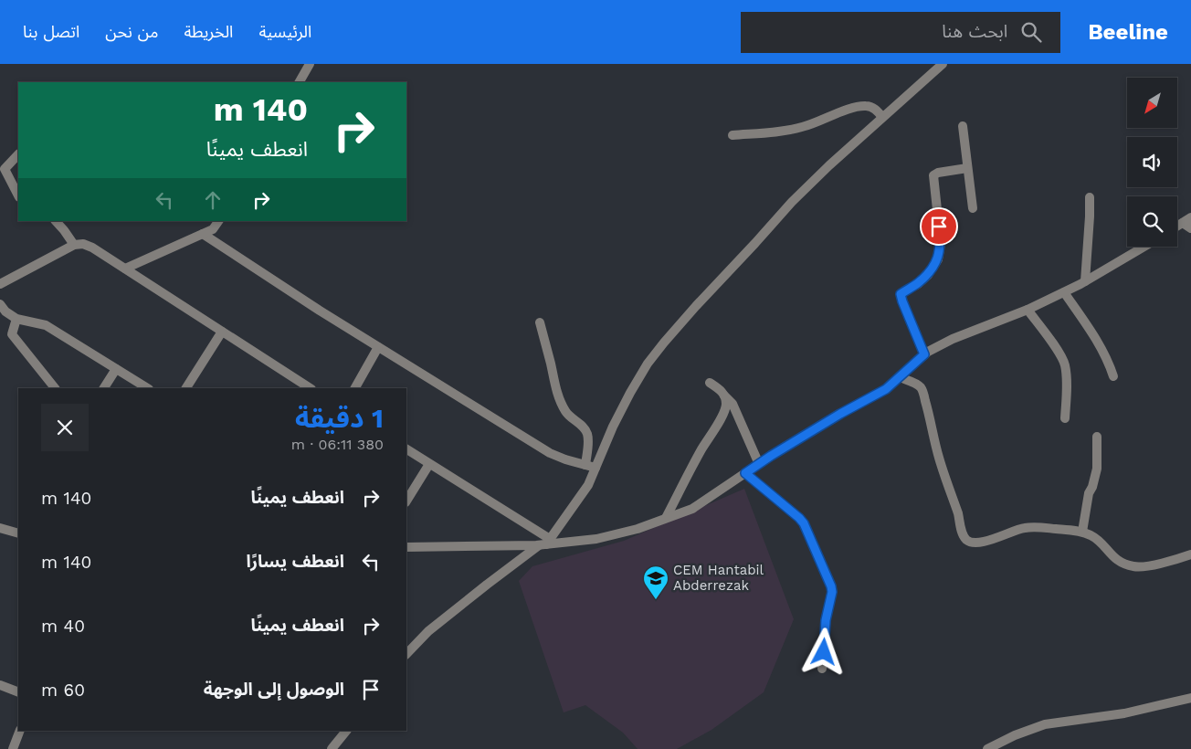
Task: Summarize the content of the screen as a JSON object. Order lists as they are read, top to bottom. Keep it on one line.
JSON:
{"places":{"school or university":["CEM Hantabil Abderrezak"]},"north":"bottom left","page":{"header":"Beeline","search":"ابحث هنا","nav":["الرئيسية","الخريطة","من نحن","اتصل بنا"],"turn":["140 m","انعطف يمينًا"],"heading":["1 دقيقة","380 m · 06:11"],"list":[{"name":"انعطف يمينًا","value":"140 m"},{"name":"انعطف يسارًا","value":"140 m"},{"name":"انعطف يمينًا","value":"40 m"},{"name":"الوصول إلى الوجهة","value":"60 m"}]}}
